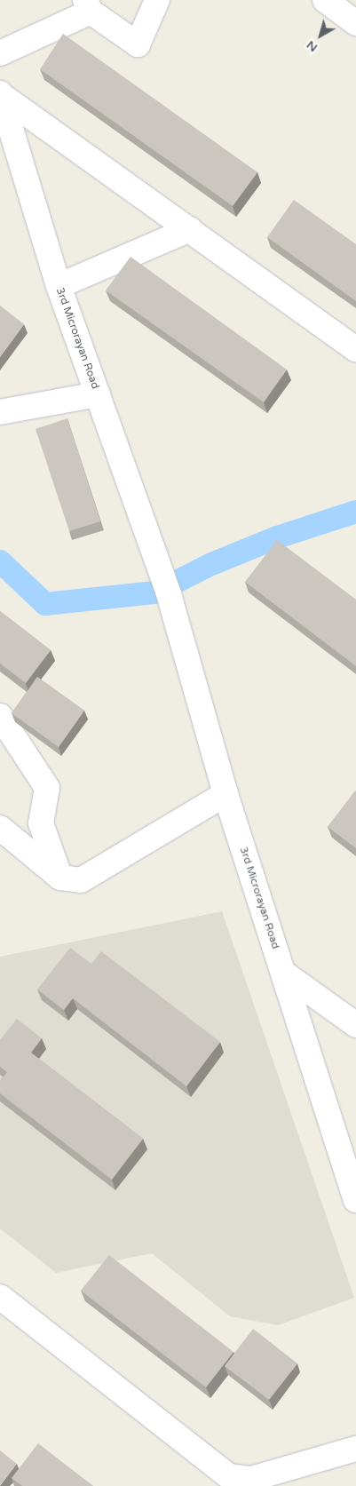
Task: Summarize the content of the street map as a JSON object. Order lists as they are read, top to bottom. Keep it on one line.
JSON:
{"streets":{"street":["3rd Microrayan Road"]},"north":"bottom left"}
